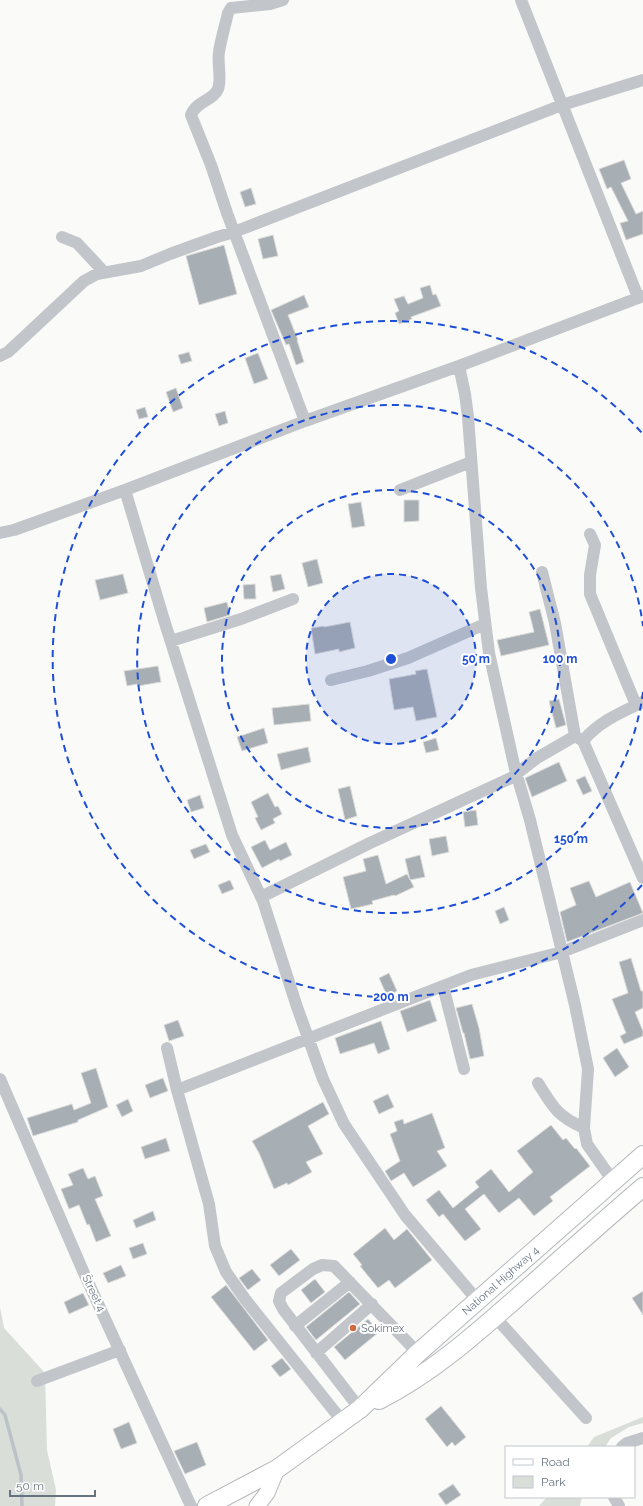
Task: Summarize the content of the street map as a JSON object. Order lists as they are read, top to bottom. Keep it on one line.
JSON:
{"streets":{"highway":["National Highway 4"],"street":["S̄treet 4"]},"places":["Sokimex"],"legend":["Road","Park"],"scale_bar":"50 m","rings":["50 m","100 m","150 m","200 m"]}
